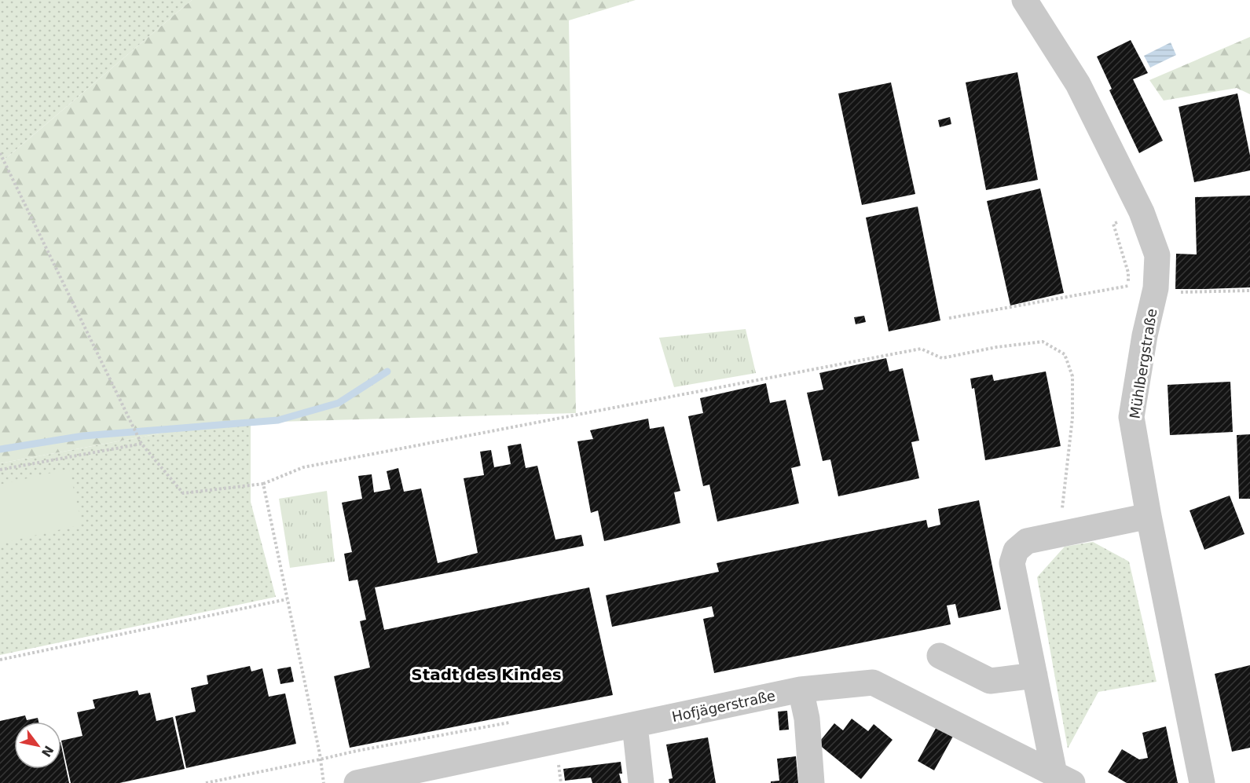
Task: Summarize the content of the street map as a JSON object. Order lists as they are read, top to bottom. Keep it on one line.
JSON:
{"streets":{"street":["Mühlbergstraße","Hofjägerstraße"]},"districts":["Stadt des Kindes"],"north":"bottom right"}
